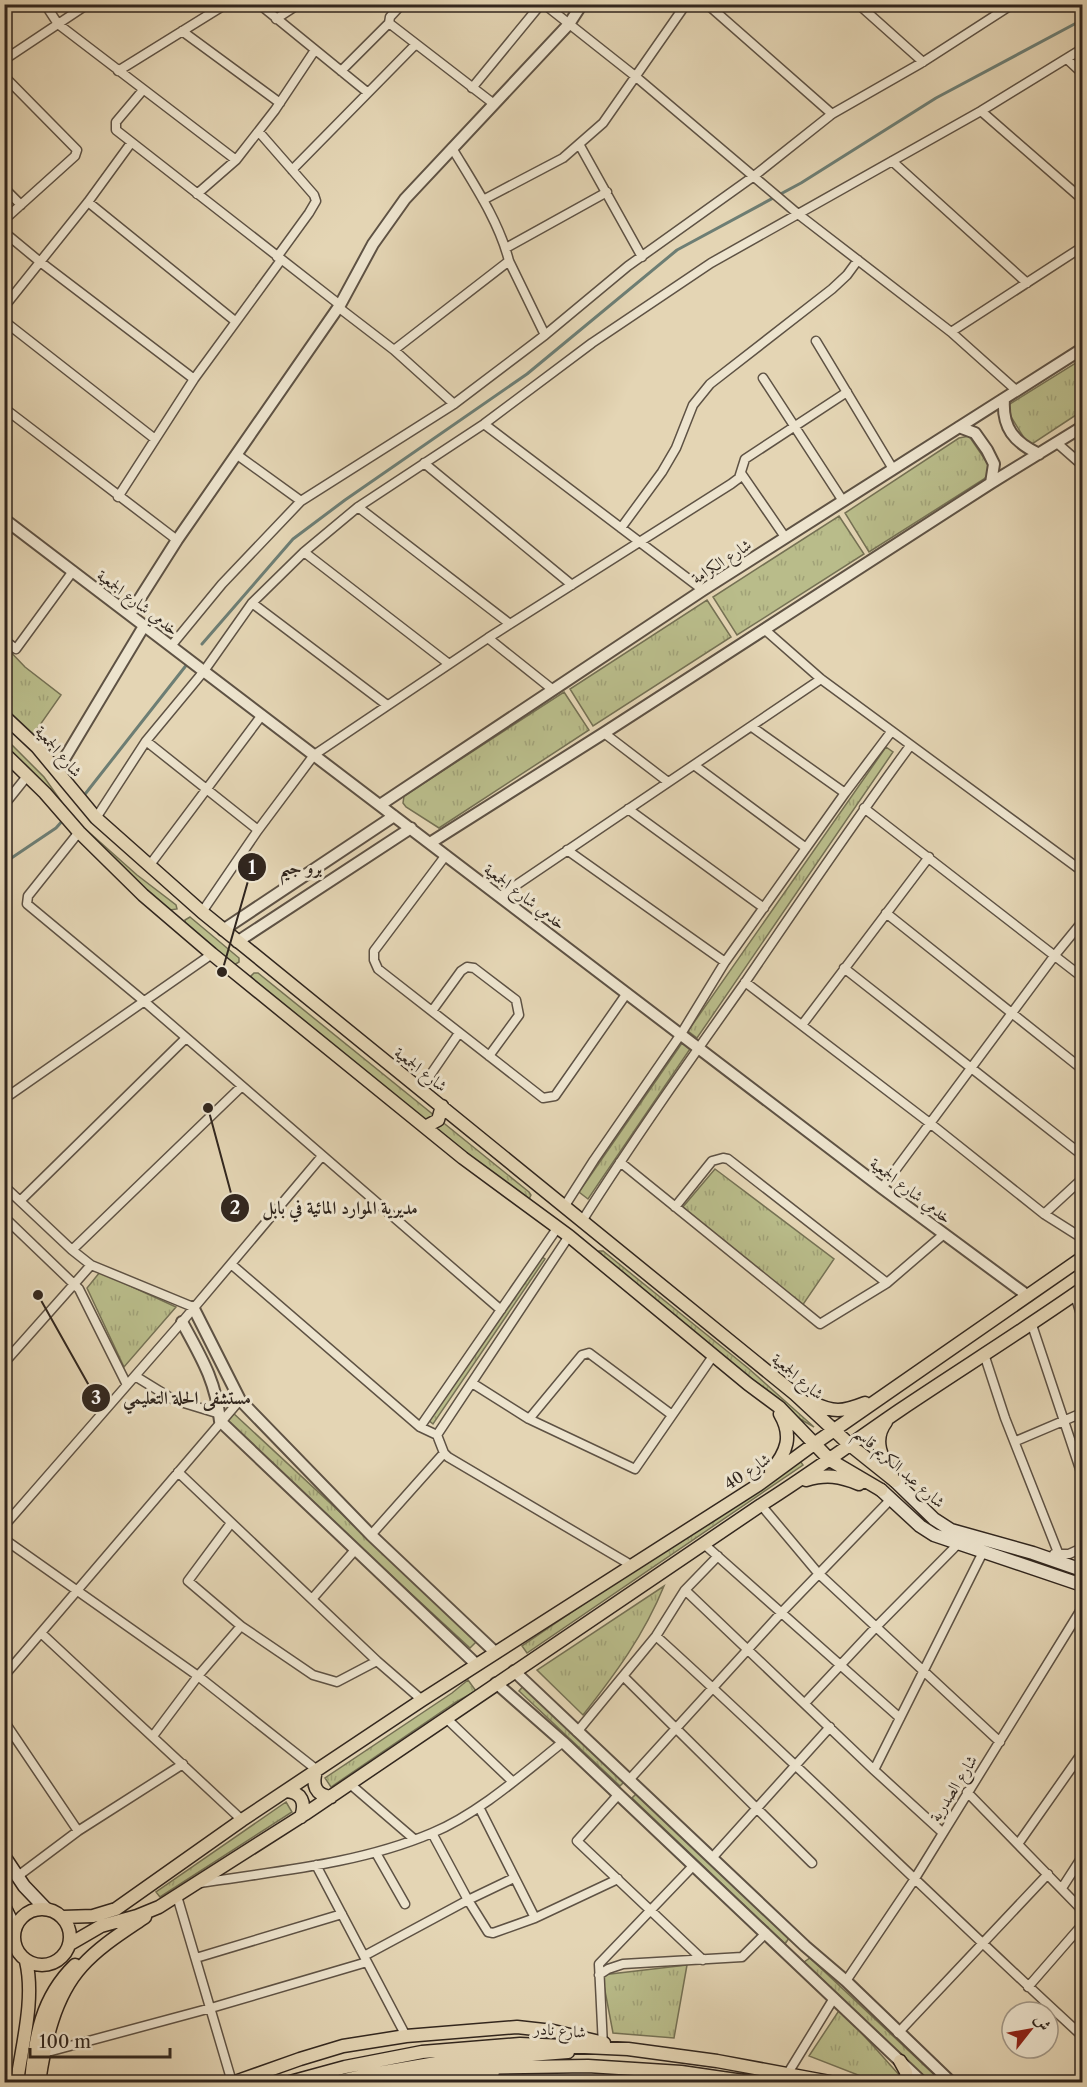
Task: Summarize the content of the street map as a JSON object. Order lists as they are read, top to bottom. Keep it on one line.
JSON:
{"streets":{"main road":["شارع الجمعية","شارع عبد الكريم قاسم","شارع 40","شارع نادر"],"street":["شارع الكرامة","خدمي شارع الجمعية","شارع الصدرية"]},"crossings":[["شارع الكرامة","خدمي شارع الجمعية"],["خدمي شارع الجمعية","شارع 40"],["شارع الجمعية","شارع عبد الكريم قاسم"],["شارع الجمعية","شارع 40"],["شارع عبد الكريم قاسم","شارع 40"]],"places":["برو جيم","مديرية الموارد المائية في بابل","مستشفى الحلة التعليمي"],"scale_bar":"100 m","north":"top right"}
